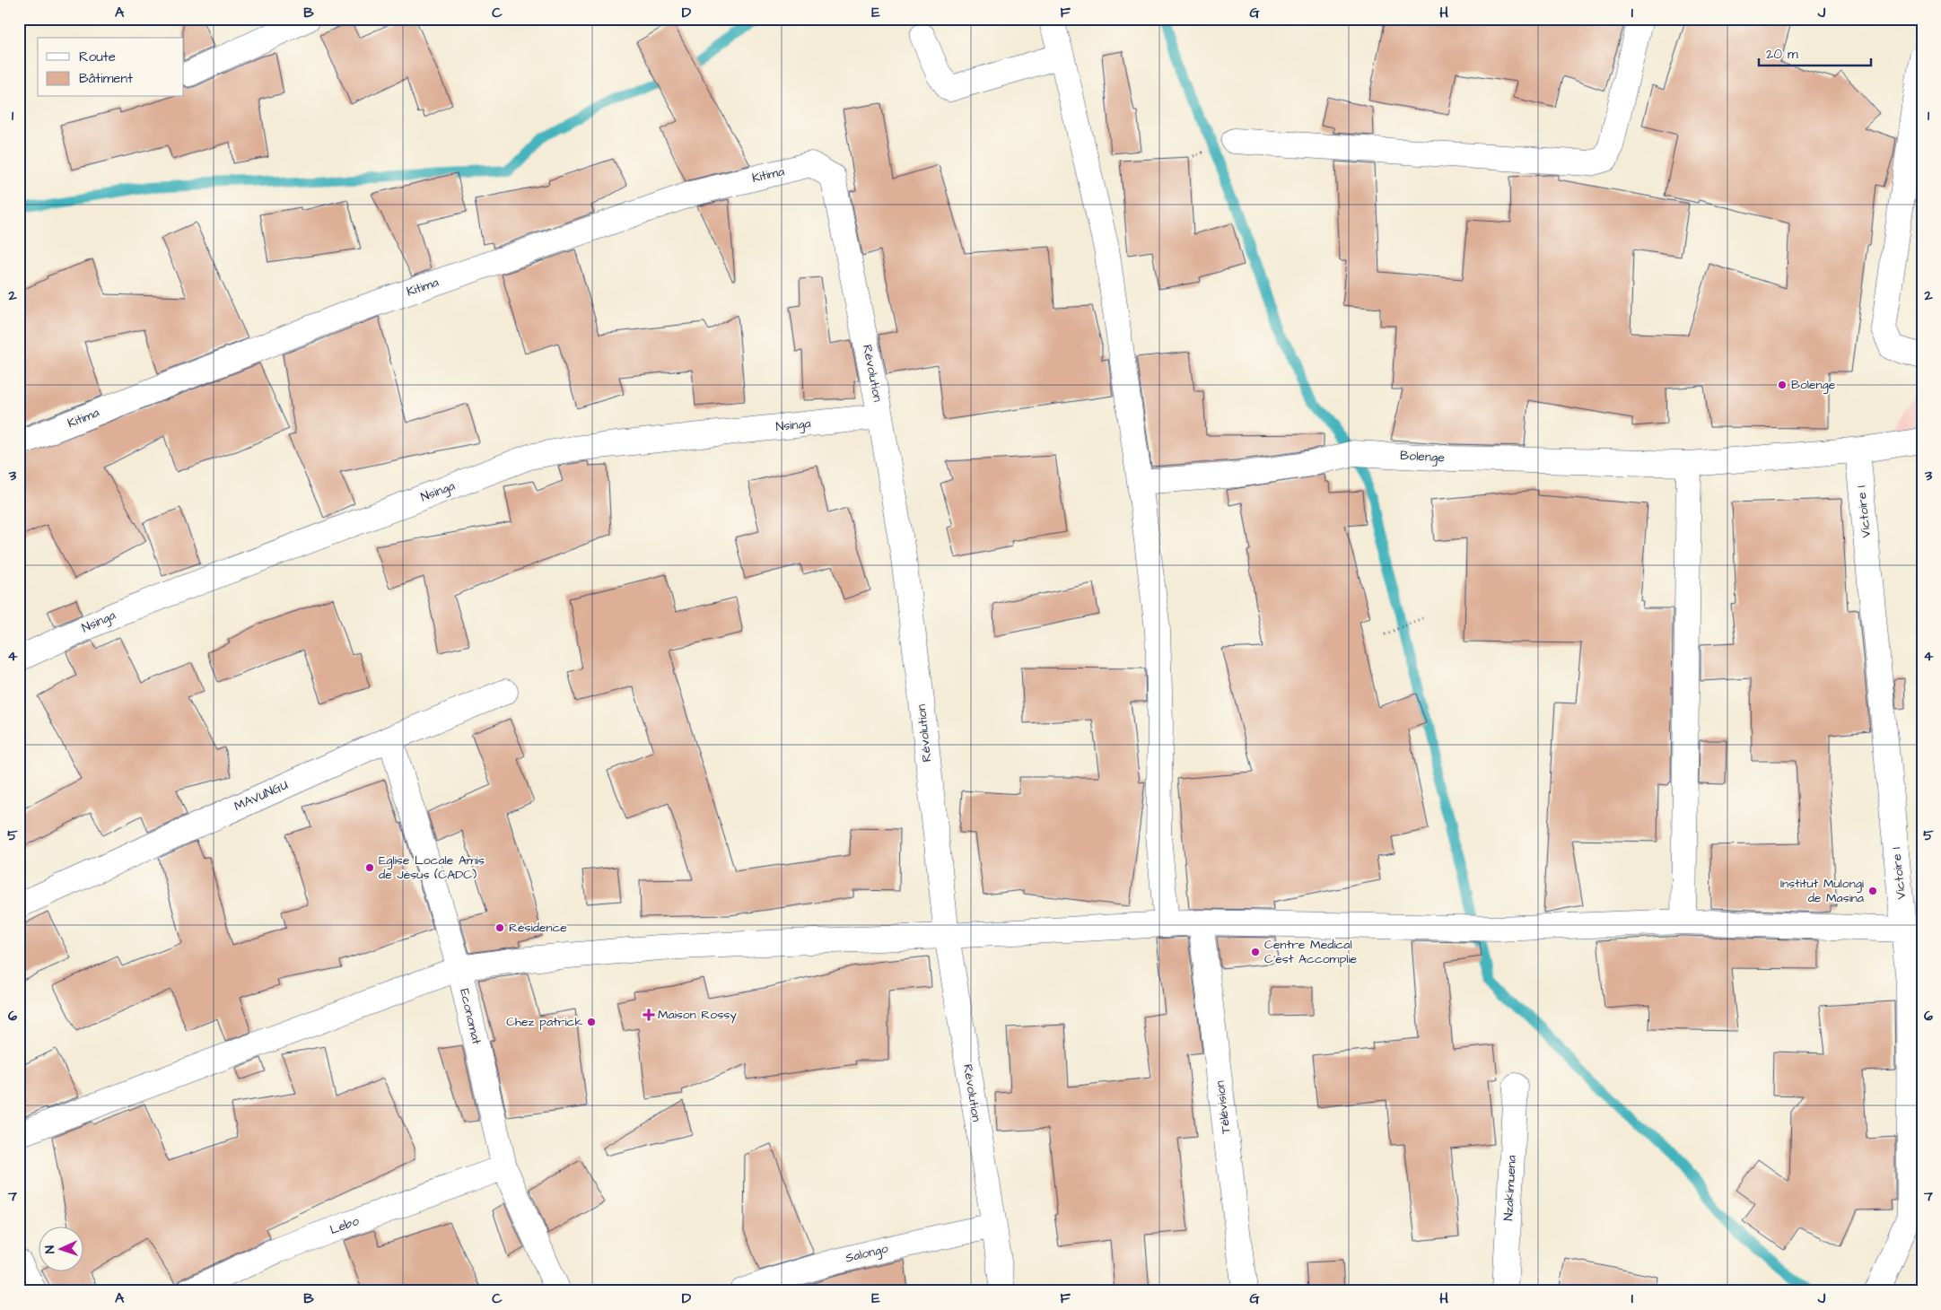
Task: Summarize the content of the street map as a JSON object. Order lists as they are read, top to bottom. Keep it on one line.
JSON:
{"streets":{"street":["Kitima","Révolution","Nsinga","Bolenge","Victoire I","MAVUNGU","Economat","Télévision","Nzakimuena","Lebo","Salongo"]},"crossings":[["Kitima","Révolution"],["Révolution","Nsinga"],["Révolution","Salongo"],["Bolenge","Victoire I"],["MAVUNGU","Economat"],["Economat","Lebo"]],"places":{"other":["Bolenge","Eglise Locale Amis de Jésus (CADC)","Institut Mulongi de Masina","Résidence","Centre Medical C'est Accomplie","Chez patrick"],"health":["Maison Rossy"]},"legend":["Route","Bâtiment"],"scale_bar":"20 m","north":"left","grid":{"columns":["A","B","C","D","E","F","G","H","I","J"],"rows":["1","2","3","4","5","6","7"]}}
